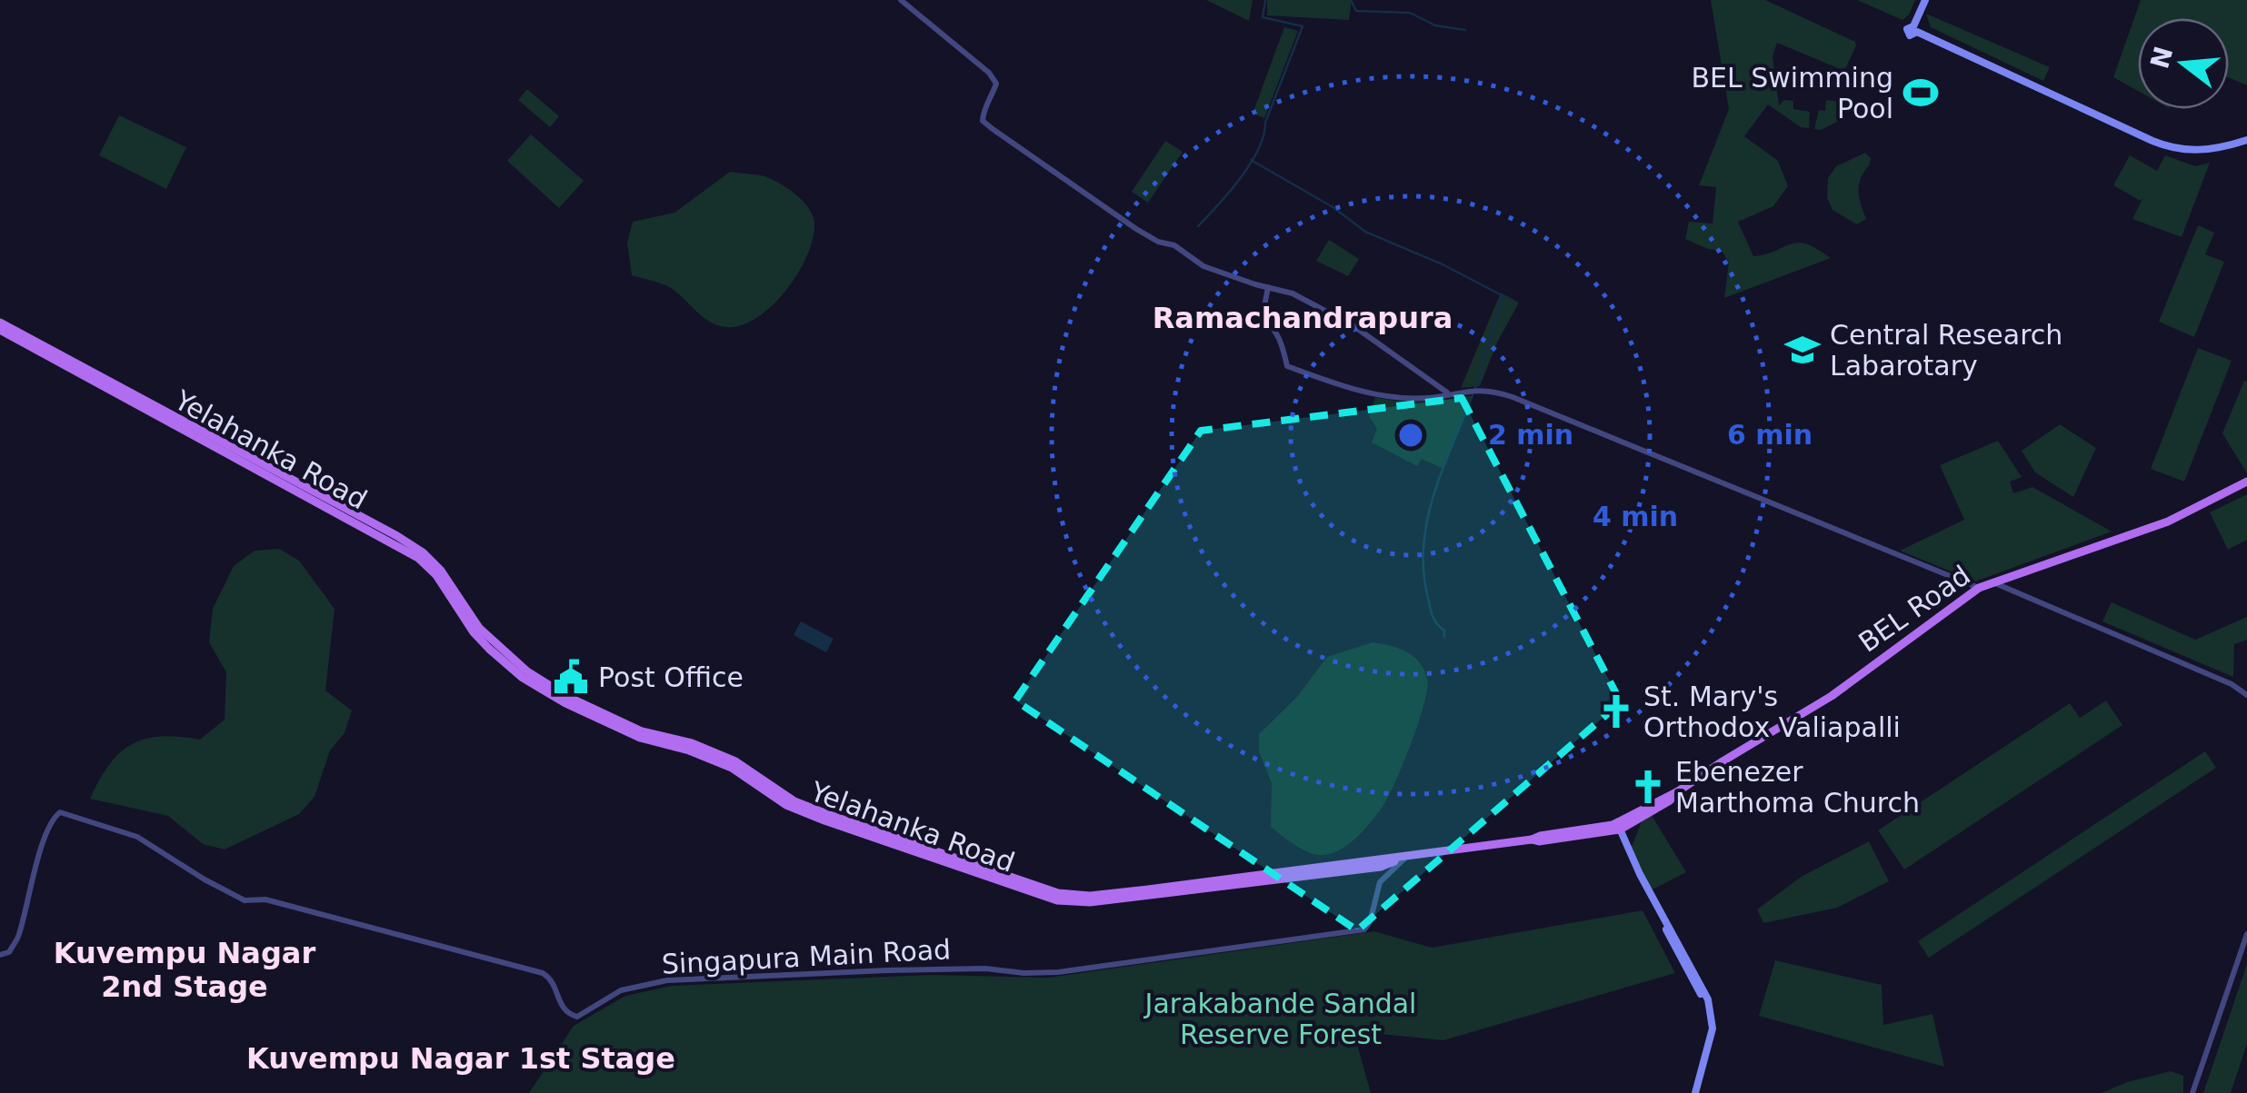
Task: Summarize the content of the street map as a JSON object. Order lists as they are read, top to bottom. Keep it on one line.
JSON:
{"streets":{"main road":["Yelahanka Road","BEL Road"],"street":["Singapura Main Road"]},"crossings":[["Yelahanka Road","BEL Road"],["Yelahanka Road","Singapura Main Road"]],"districts":["Ramachandrapura","Kuvempu Nagar 2nd Stage","Kuvempu Nagar 1st Stage"],"parks":["Jarakabande Sandal Reserve Forest"],"places":{"sports":["BEL Swimming Pool"],"school or university":["Central Research Labarotary"],"public building":["Post Office"],"church":["St. Mary's Orthodox Valiapalli","Ebenezer Marthoma Church"]},"north":"left","rings":["2 min","6 min","4 min"]}
